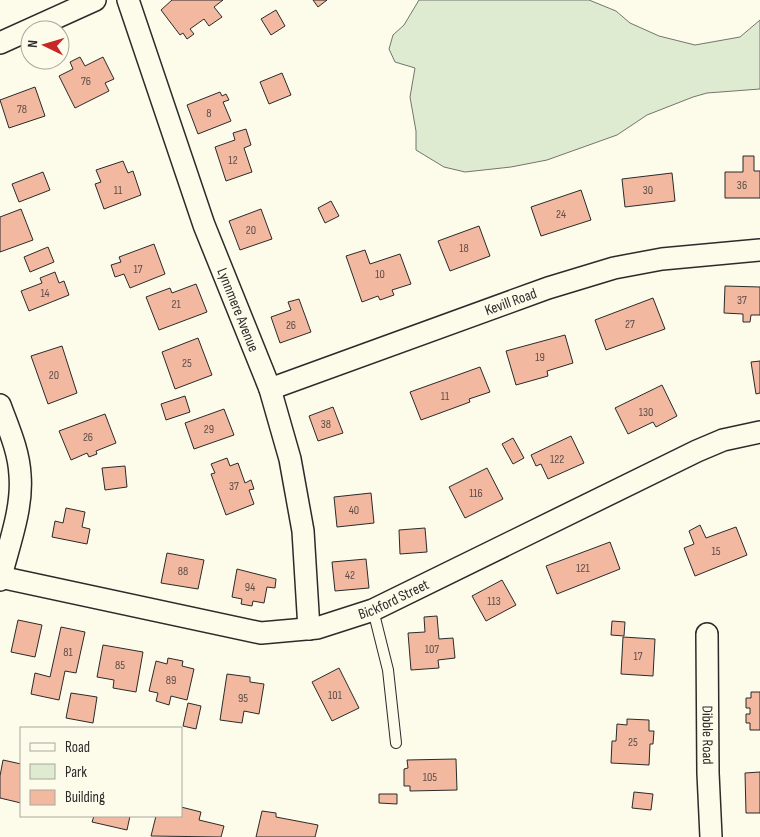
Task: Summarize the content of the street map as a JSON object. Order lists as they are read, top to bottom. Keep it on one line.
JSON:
{"streets":{"street":["Kevill Road","Lynnmere Avenue","Bickford Street","Dibble Road"]},"crossings":[["Kevill Road","Lynnmere Avenue"],["Lynnmere Avenue","Bickford Street"]],"house_numbers":["76","78","8","12","36","11","30","24","20","18","17","10","14","37","21","27","26","19","25","20","11","130","38","29","26","122","37","116","40","15","121","88","42","94","113","107","81","17","85","89","101","95","25","105"],"legend":["Road","Park","Building"],"north":"left"}
